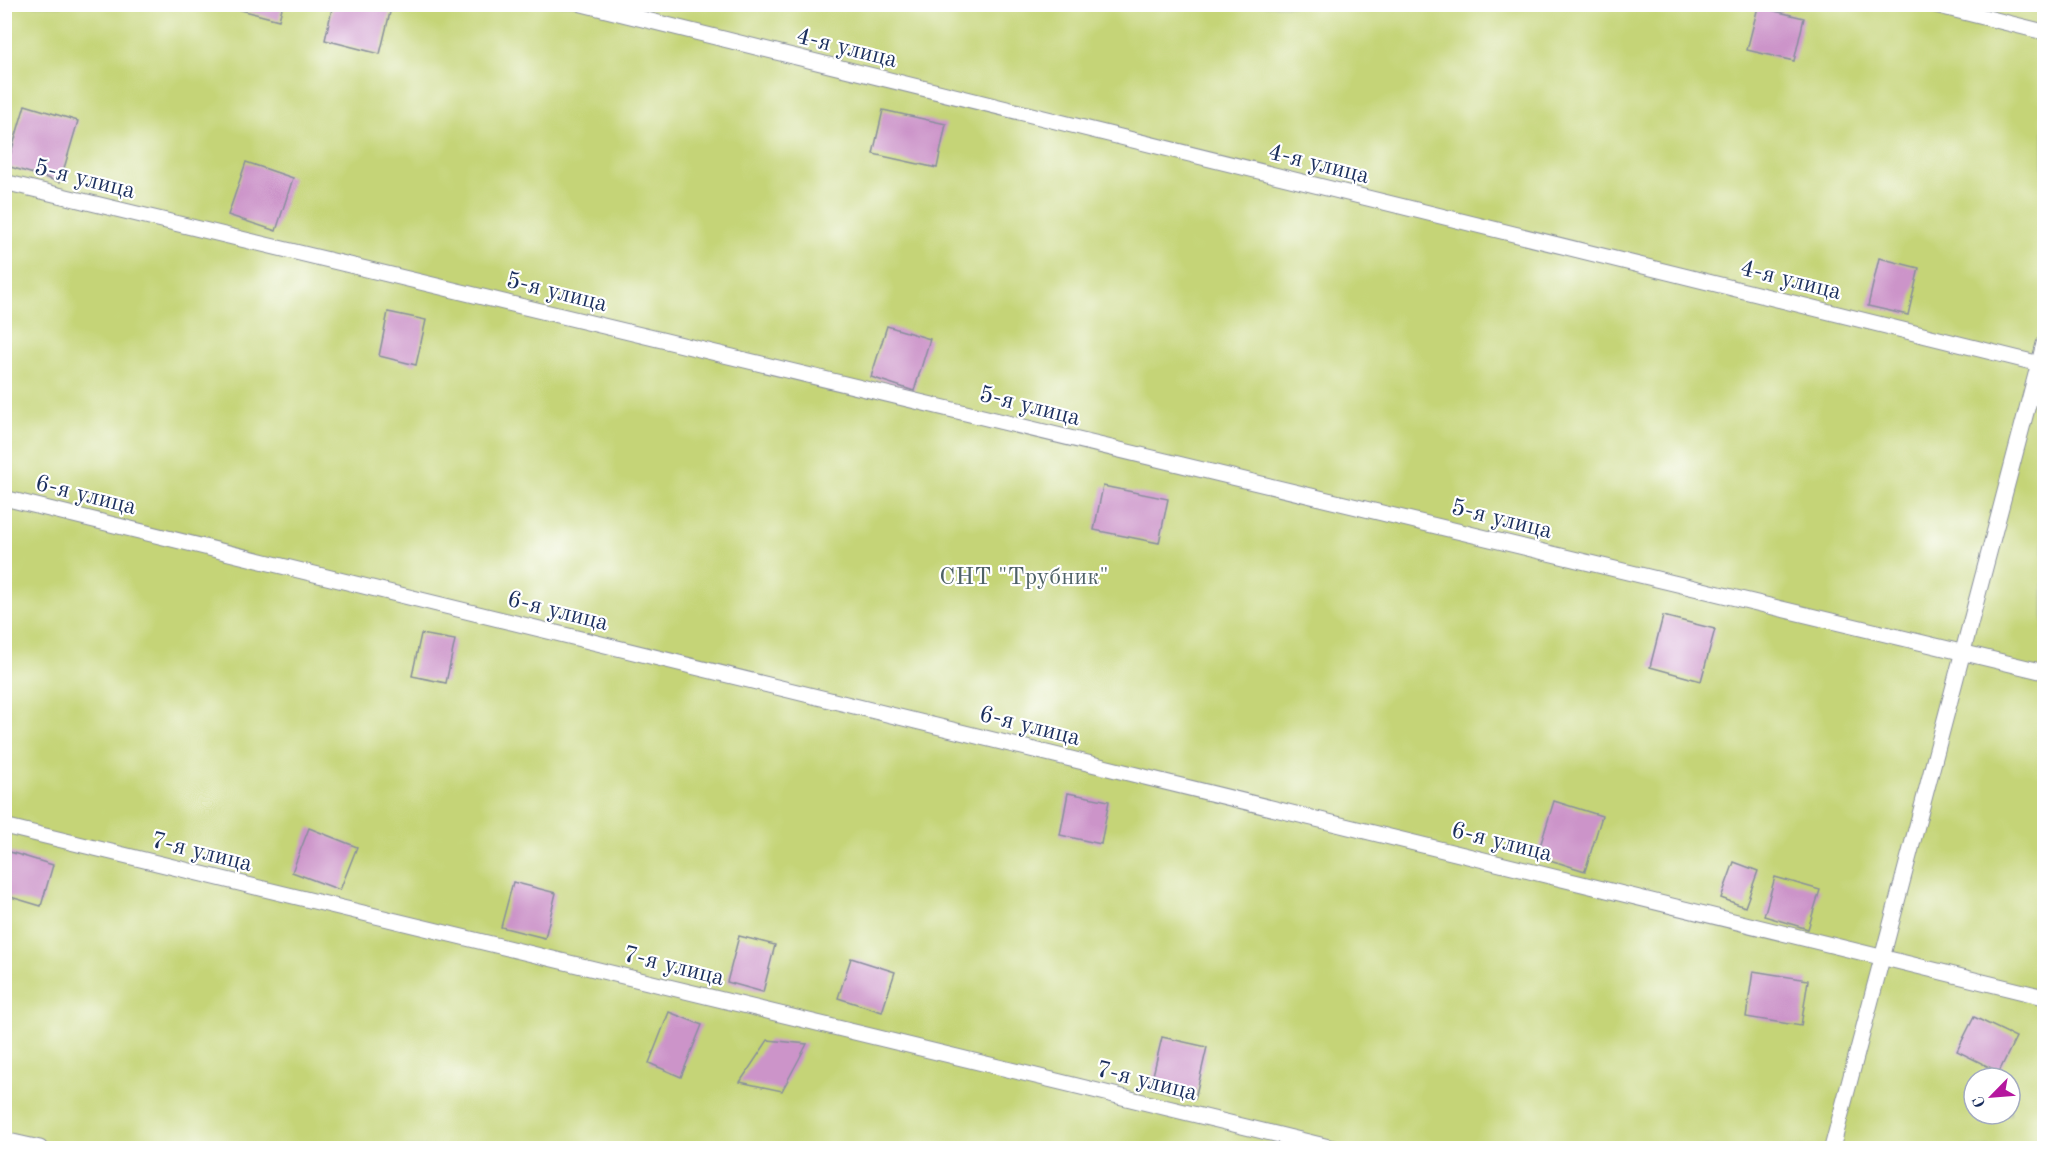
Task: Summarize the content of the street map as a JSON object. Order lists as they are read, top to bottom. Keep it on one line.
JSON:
{"streets":{"lane":["4-я улица","5-я улица","6-я улица","7-я улица"]},"parks":["СНТ \"Трубник\""],"north":"bottom left"}
